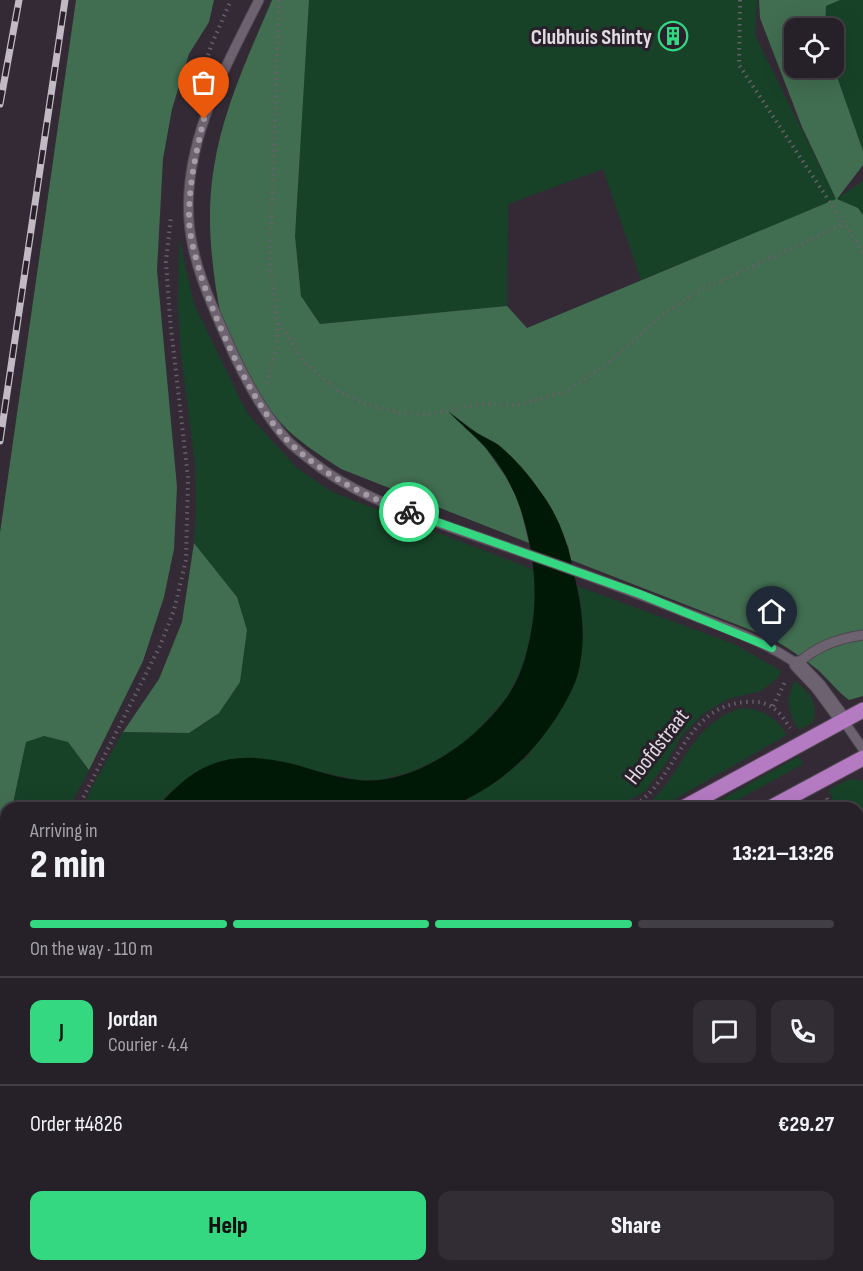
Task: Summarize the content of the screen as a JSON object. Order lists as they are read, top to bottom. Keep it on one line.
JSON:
{"streets":{"path":["Hoofdstraat"]},"places":{"building":["Clubhuis Shinty"]},"page":{"heading":["2 min","Arriving in","13:21–13:26"],"panel":["Jordan","Courier · 4.4","Order #4826","€29.27"],"bar":"On the way · 110 m","round":"J","buttons":["Help","Share"]}}
